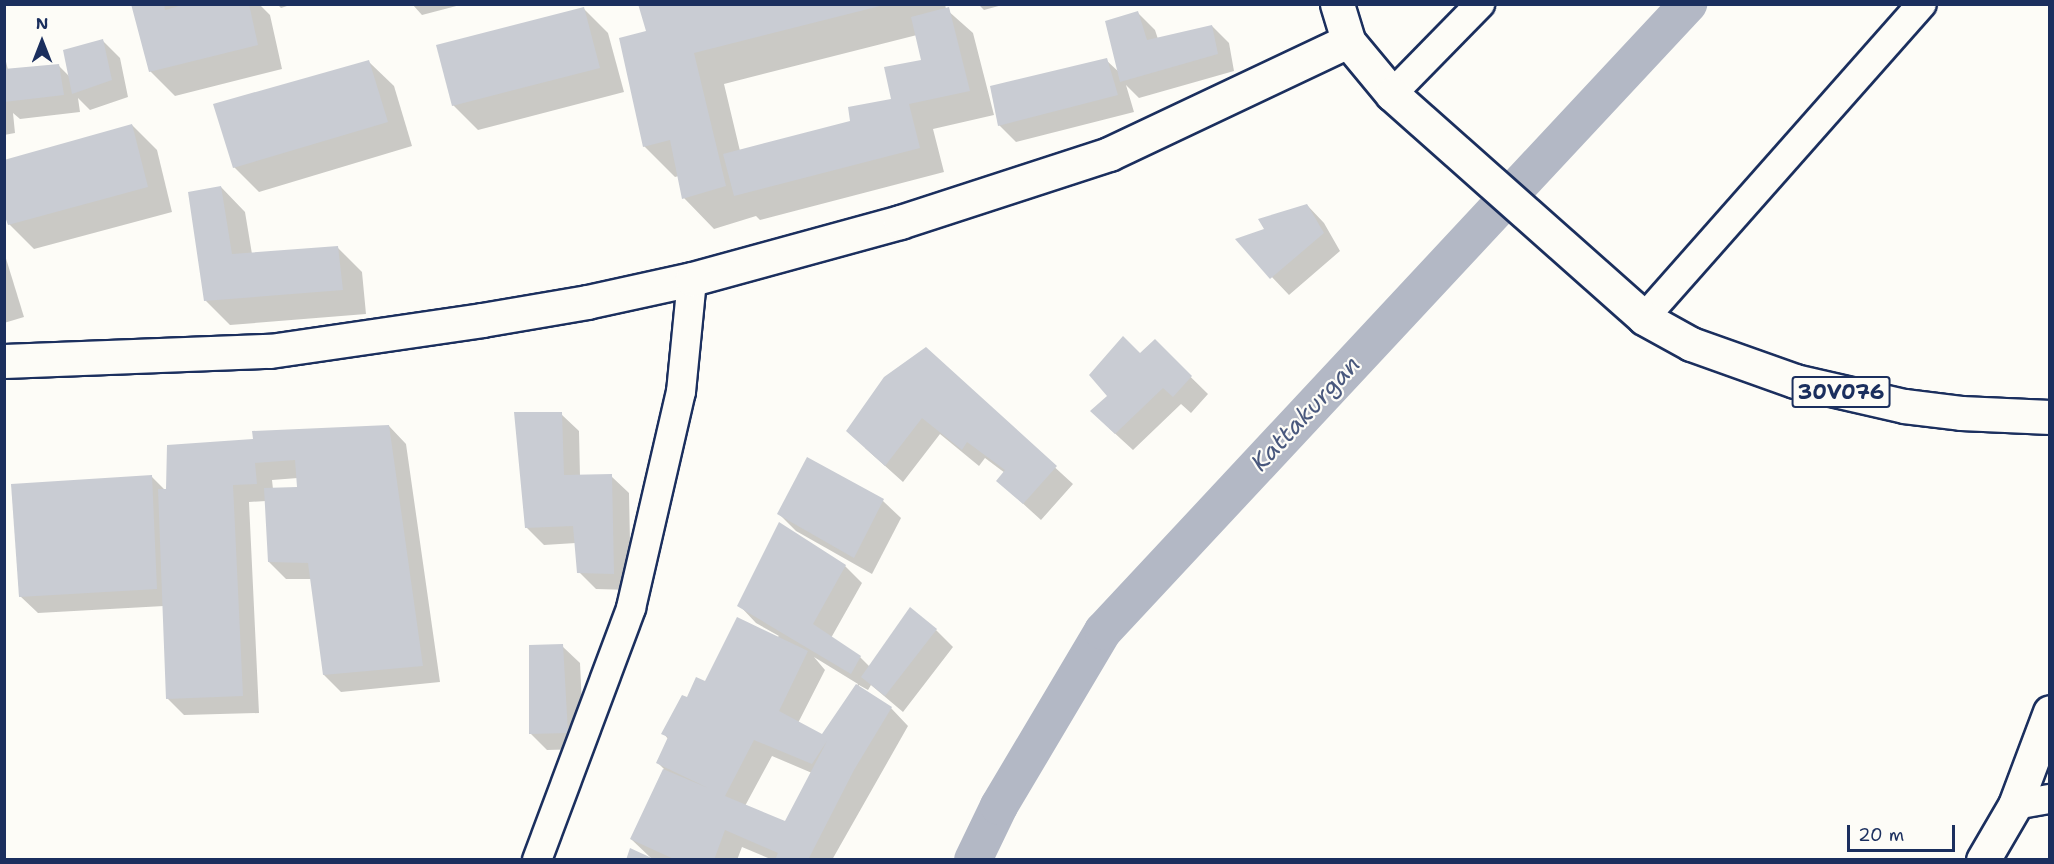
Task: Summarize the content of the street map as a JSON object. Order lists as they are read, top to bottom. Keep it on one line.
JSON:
{"streets":{"main road":["30V076"]},"water":["Kattakurgan"],"scale_bar":"20 m","north":"top"}
